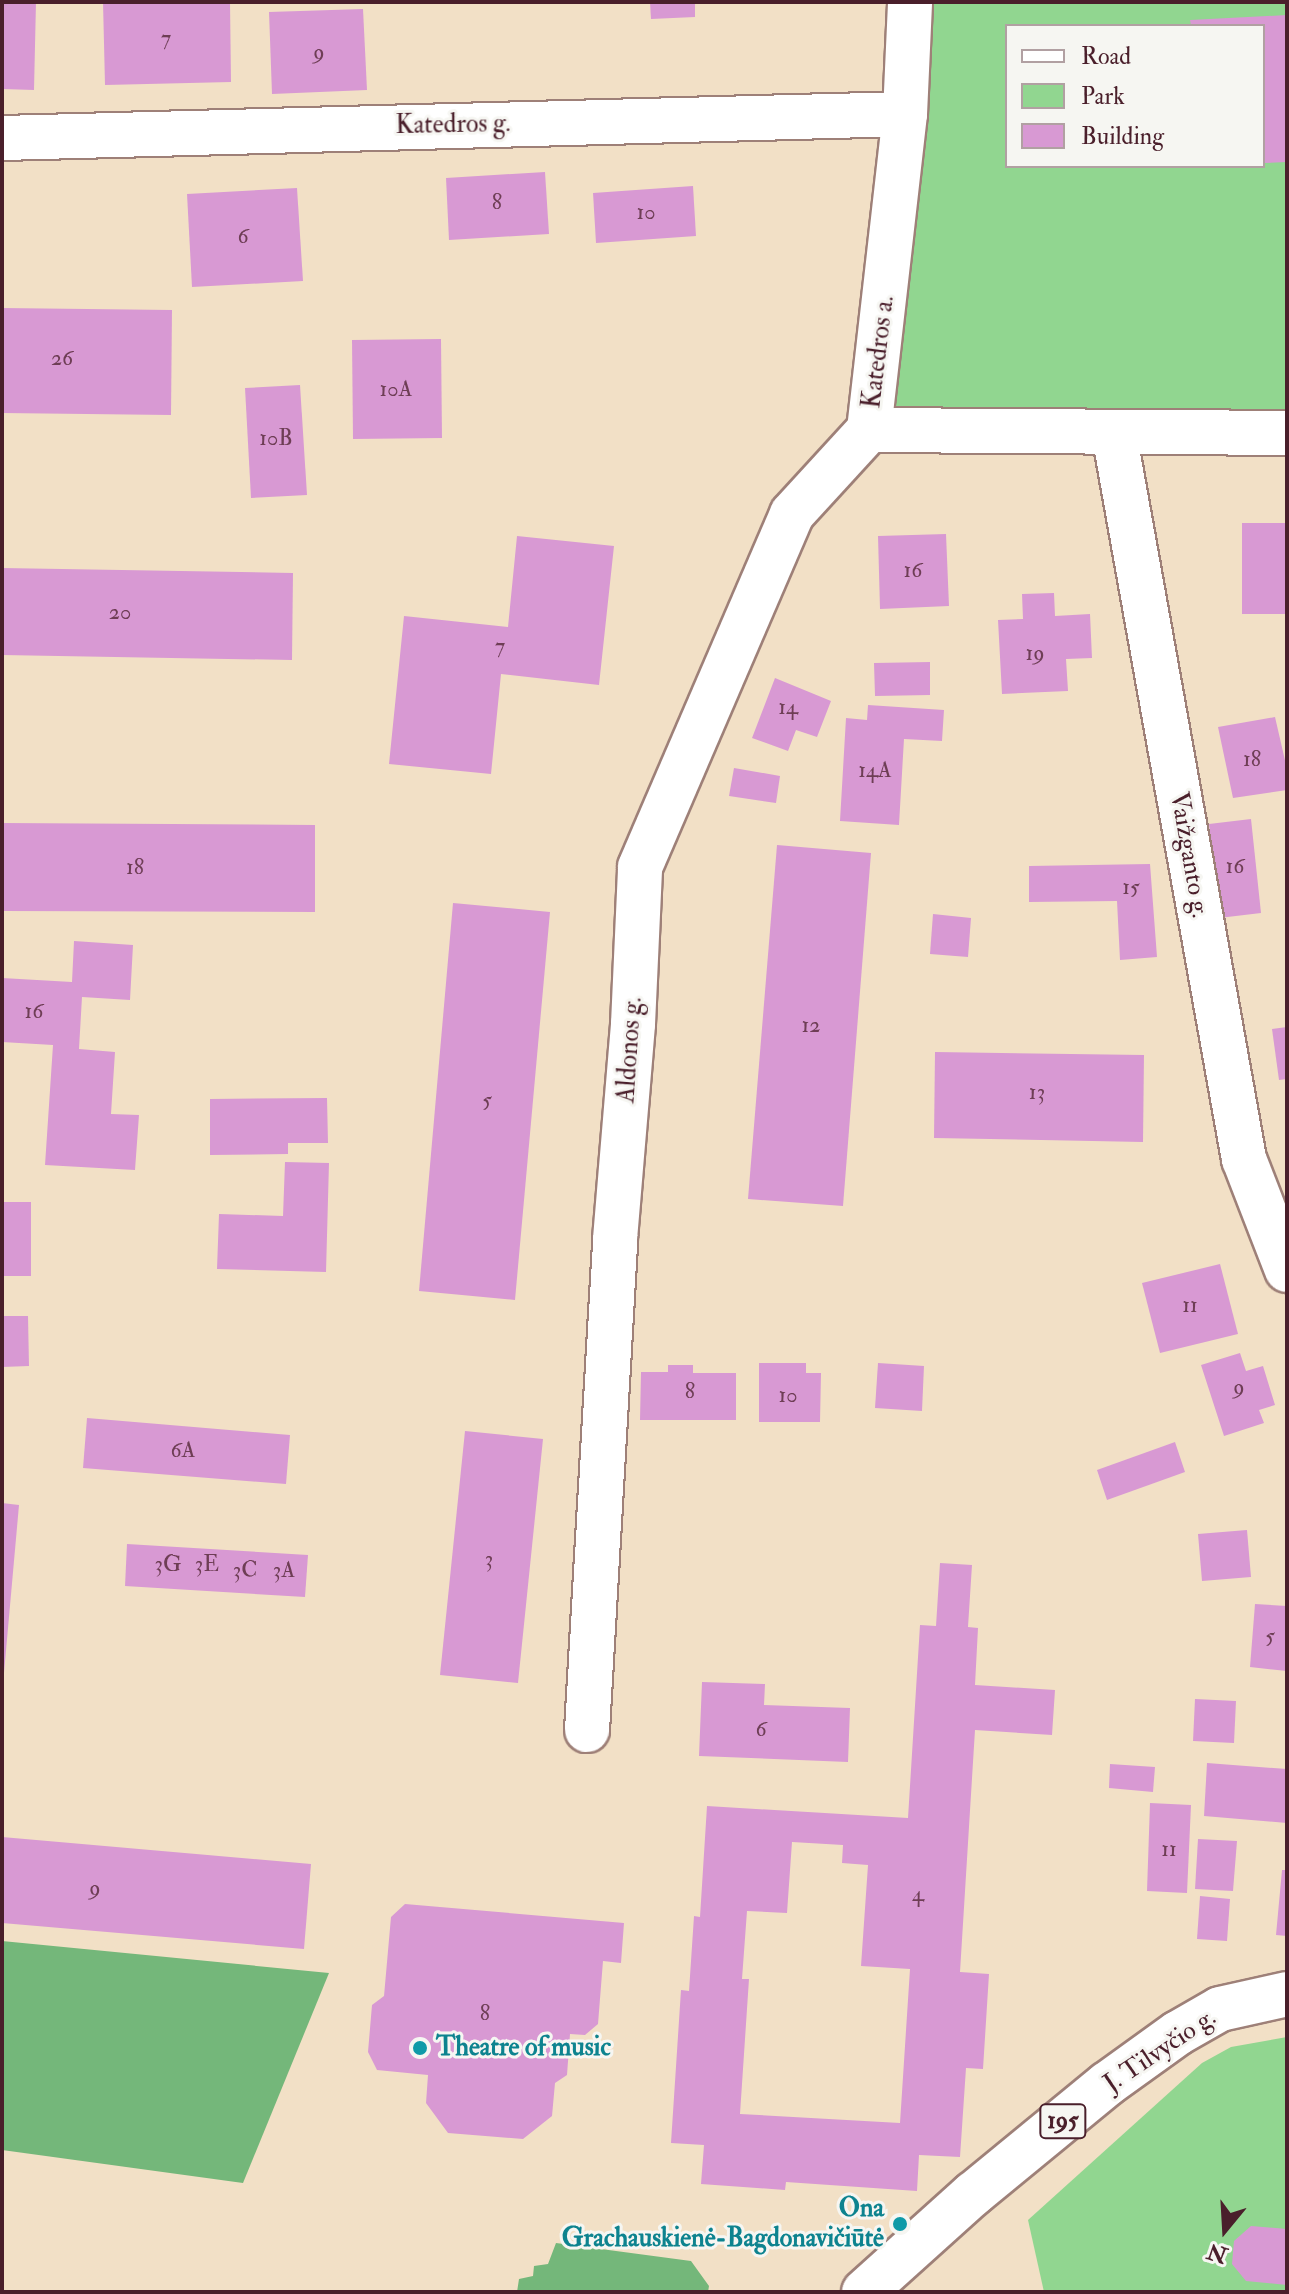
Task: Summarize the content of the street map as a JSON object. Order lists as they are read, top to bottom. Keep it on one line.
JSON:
{"streets":{"street":["Katedros g.","Katedros a.","Vaižganto g.","Aldonos g.","J. Tilvyčio g.","195"]},"crossings":[["Katedros g.","Katedros a."],["Katedros a.","Vaižganto g."],["Katedros a.","Aldonos g."]],"places":["Theatre of music","Ona Grachauskienė-Bagdonavičiūtė"],"house_numbers":["7","9","8","10","6","26","10A","10B","16","20","7","19","14","18","14A","16","18","15","16","12","13","5","11","9","8","10","6A","3","3G","3E","3C","3A","5","6","11","9","4","8"],"legend":["Road","Park","Building"],"north":"bottom"}
